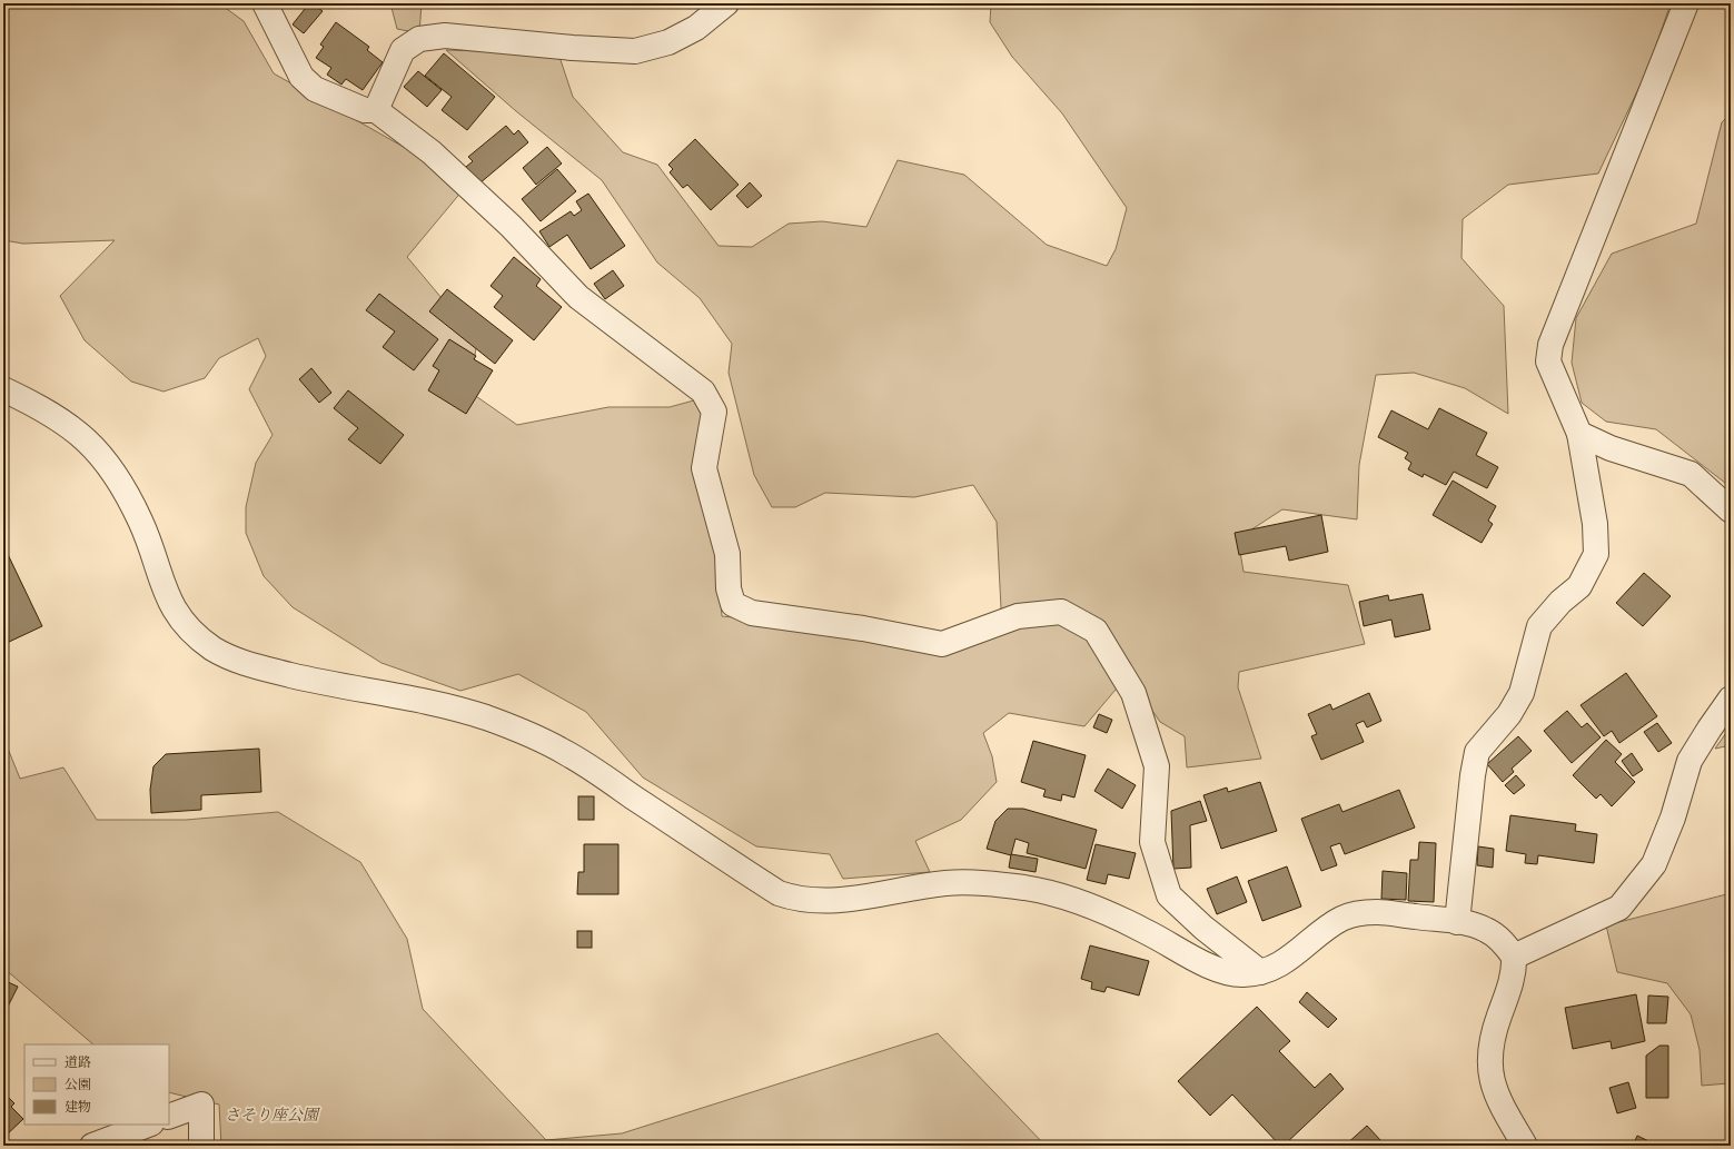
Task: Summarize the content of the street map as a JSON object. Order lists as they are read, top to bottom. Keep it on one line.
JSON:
{"parks":["さそり座公園"],"legend":["道路","公園","建物"]}
